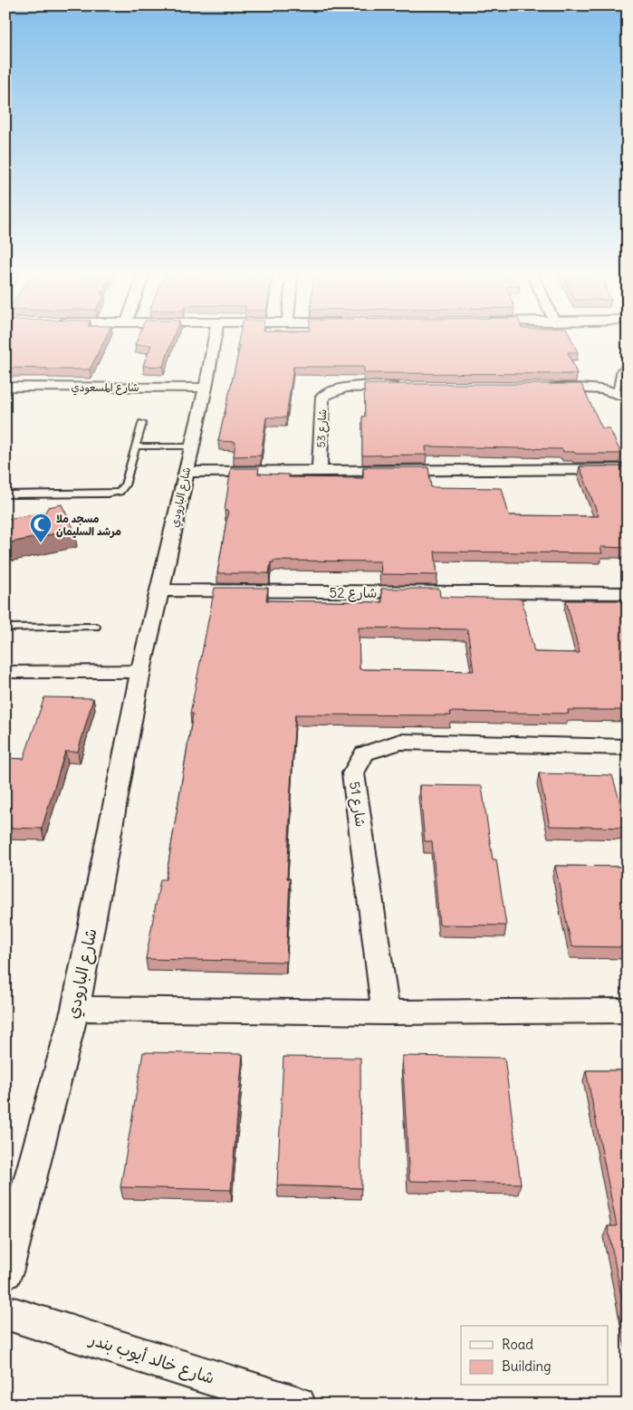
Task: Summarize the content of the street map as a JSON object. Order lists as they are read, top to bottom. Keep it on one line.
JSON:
{"streets":{"street":["شارع المسعودي","شارع 53","شارع البارودي","شارع 52","شارع 51","شارع خالد أيوب بندر"]},"crossings":[["شارع المسعودي","شارع البارودي"],["شارع البارودي","شارع 52"]],"places":{"mosque":["مسجد ملا مرشد السليمان"]},"legend":["Road","Building"]}
